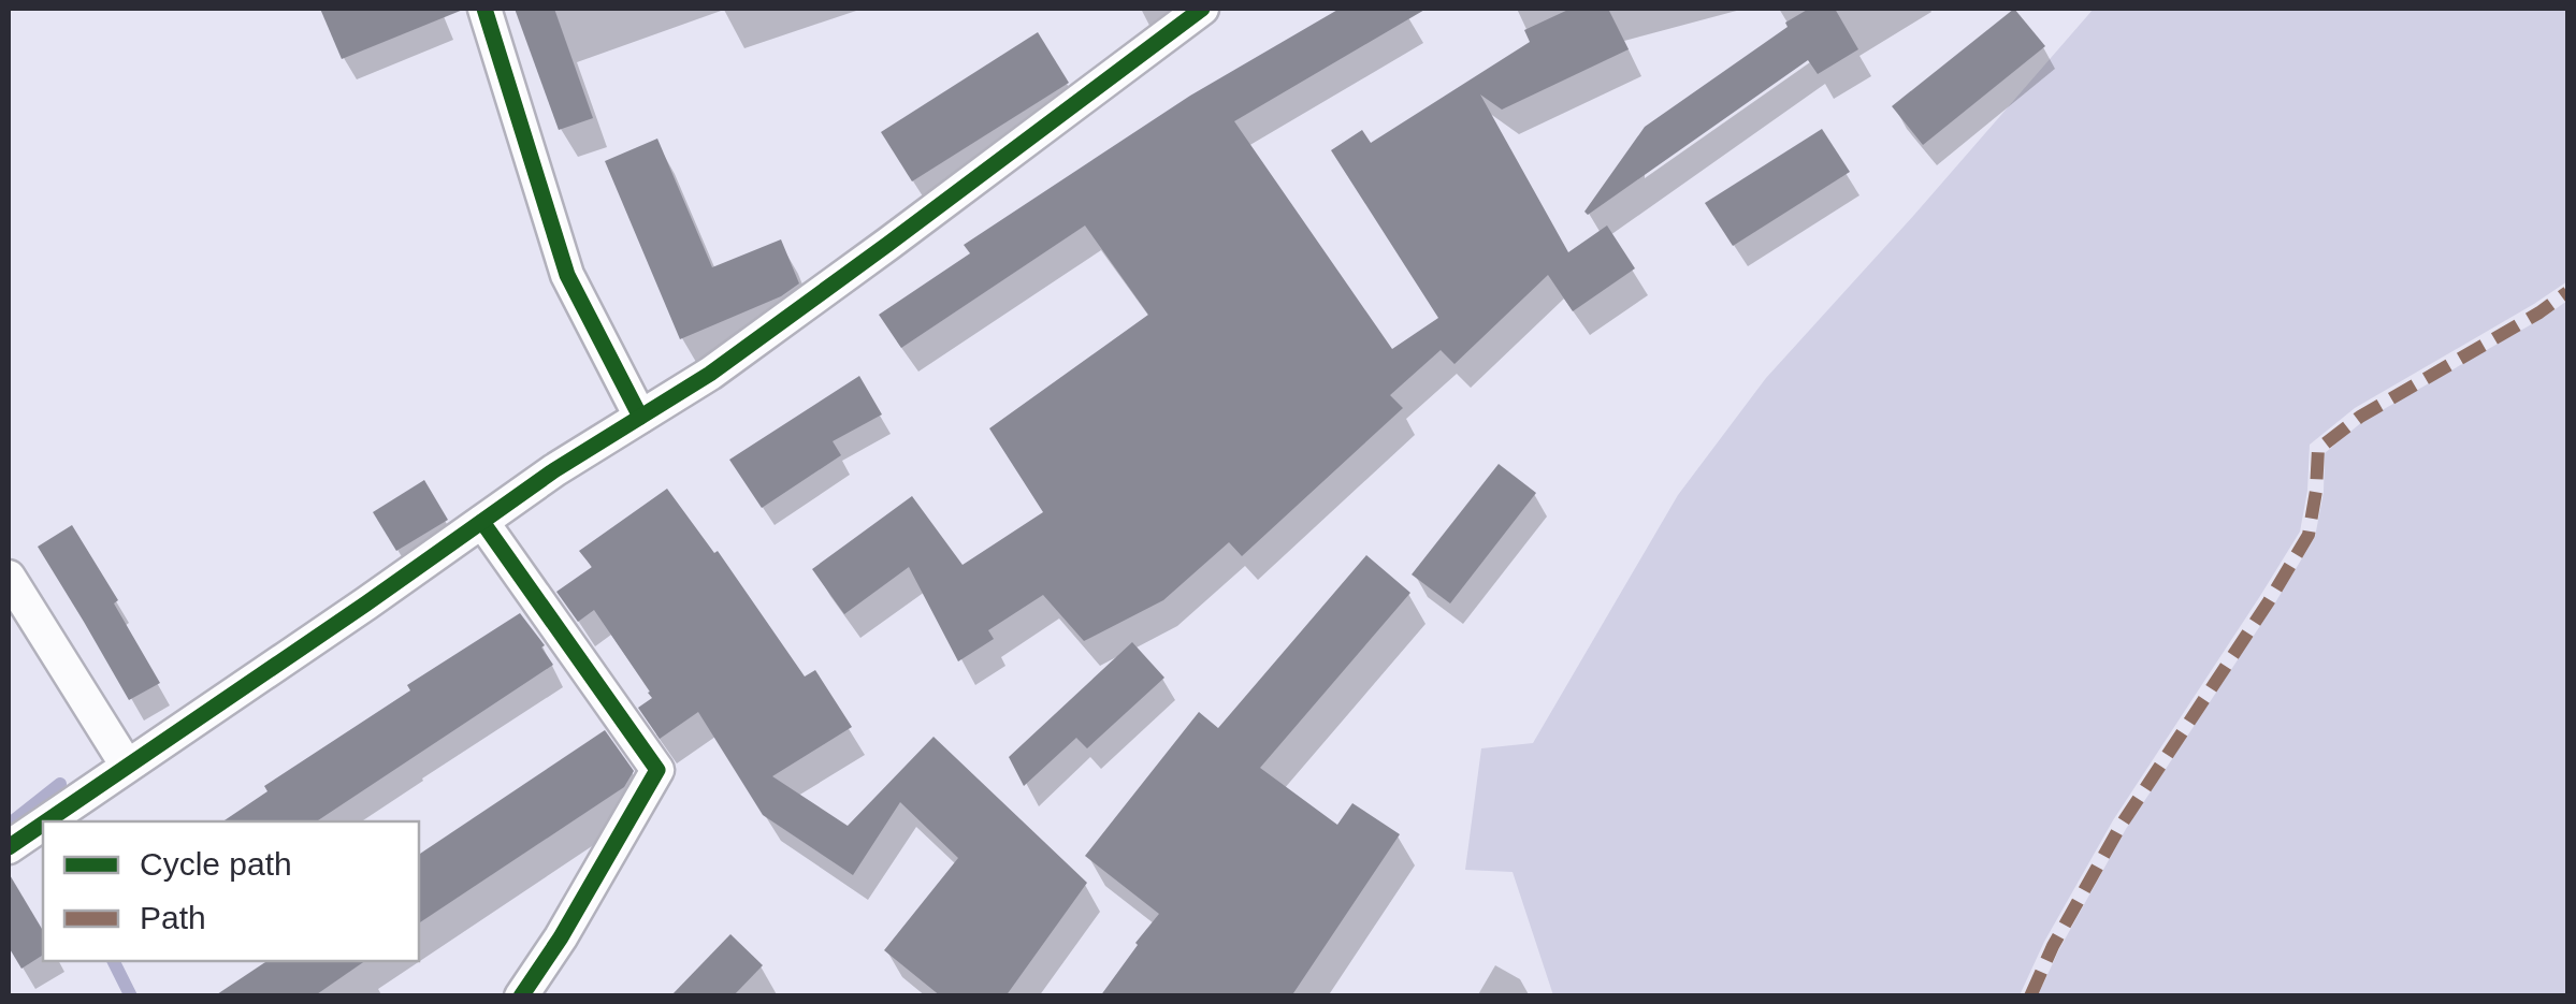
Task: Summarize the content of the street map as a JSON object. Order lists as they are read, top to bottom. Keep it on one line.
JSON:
{"legend":["Cycle path","Path"]}
